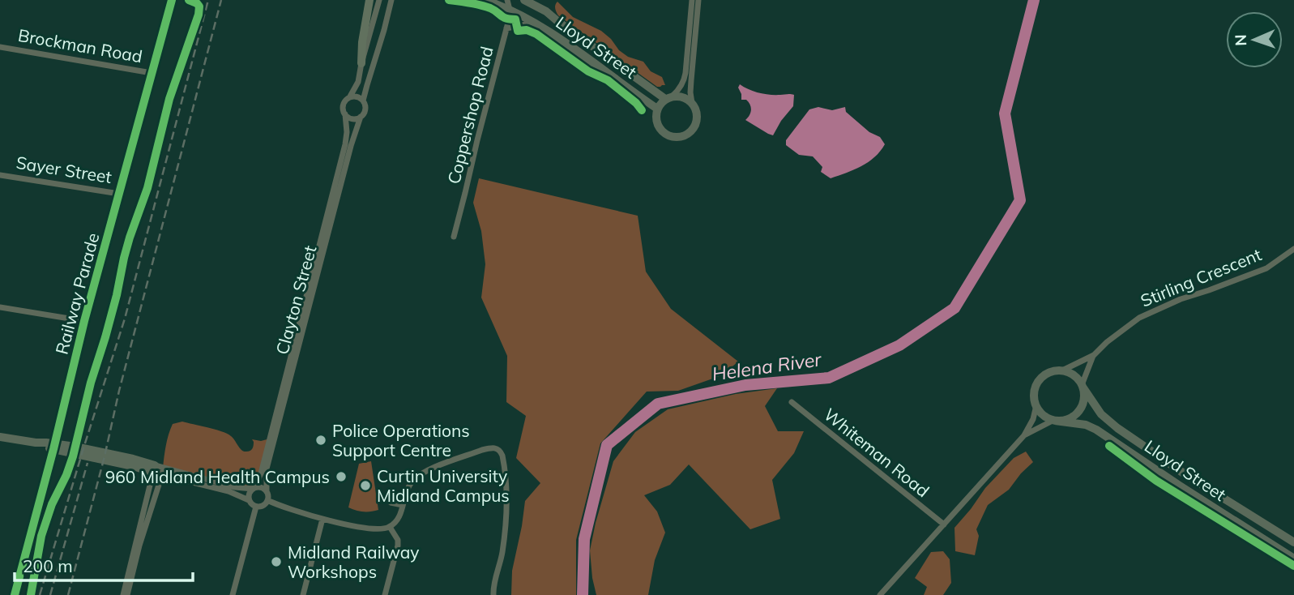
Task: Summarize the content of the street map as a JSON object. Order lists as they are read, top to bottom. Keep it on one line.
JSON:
{"streets":{"main road":["Lloyd Street","Railway Parade"],"street":["Brockman Road","Coppershop Road","Sayer Street","Stirling Crescent","Clayton Street","Whiteman Road"]},"crossings":[["Brockman Road","Railway Parade"],["Lloyd Street","Coppershop Road"],["Lloyd Street","Stirling Crescent"],["Sayer Street","Railway Parade"]],"water":["Helena River"],"places":["Police Operations Support Centre","960 Midland Health Campus","Curtin University Midland Campus","Midland Railway Workshops"],"scale_bar":"200 m","north":"left"}
